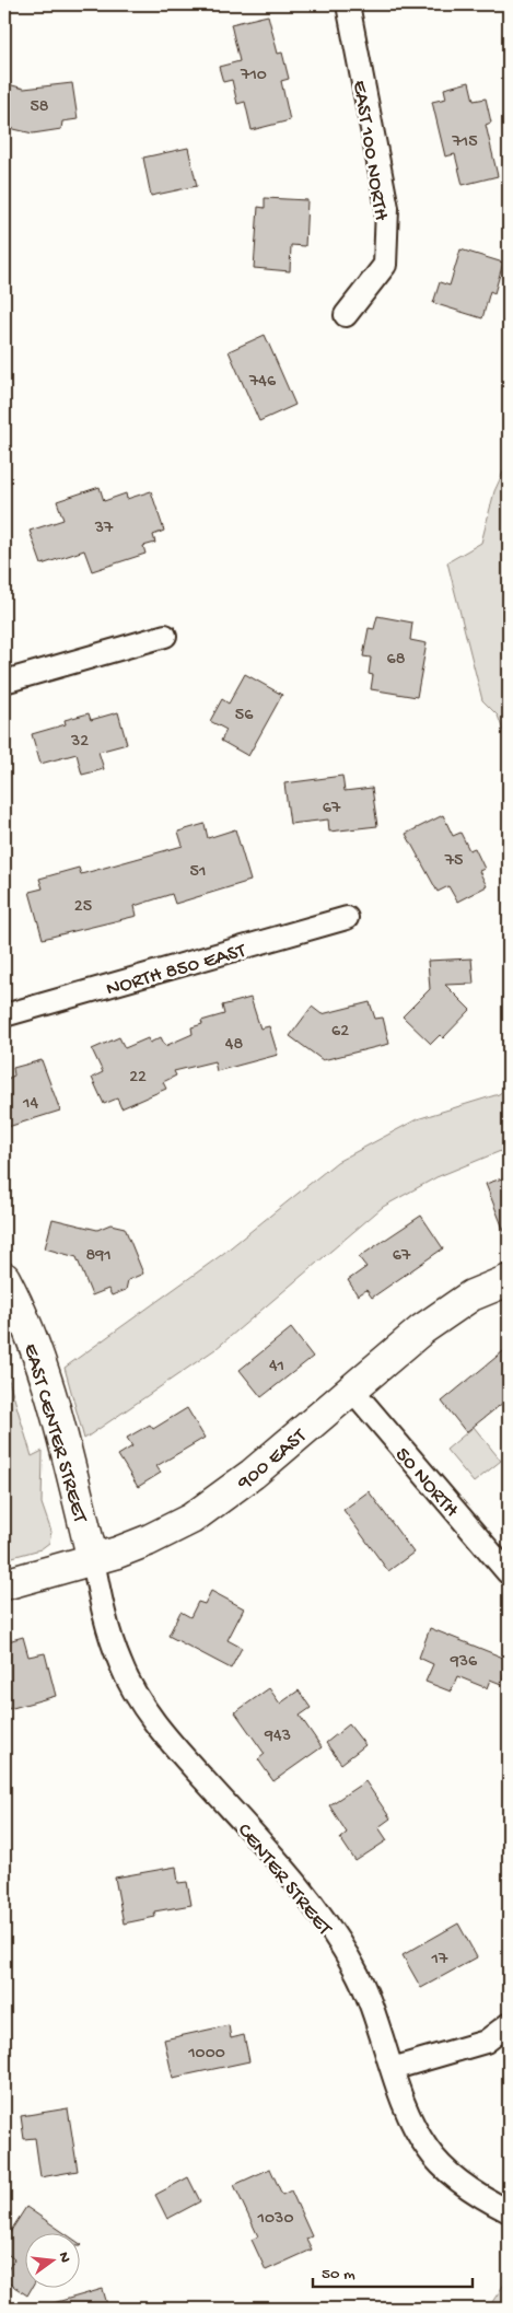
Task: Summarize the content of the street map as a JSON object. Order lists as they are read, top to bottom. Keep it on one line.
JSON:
{"streets":{"street":["EAST 100 NORTH","NORTH 850 EAST","EAST CENTER STREET","900 EAST","50 NORTH","CENTER STREET"]},"crossings":[["EAST CENTER STREET","900 EAST"],["EAST CENTER STREET","CENTER STREET"],["900 EAST","50 NORTH"],["900 EAST","CENTER STREET"]],"house_numbers":["710","58","715","746","37","68","56","32","67","75","51","25","62","48","22","14","891","67","41","936","943","17","1000","1030"],"scale_bar":"50 m","north":"right"}
